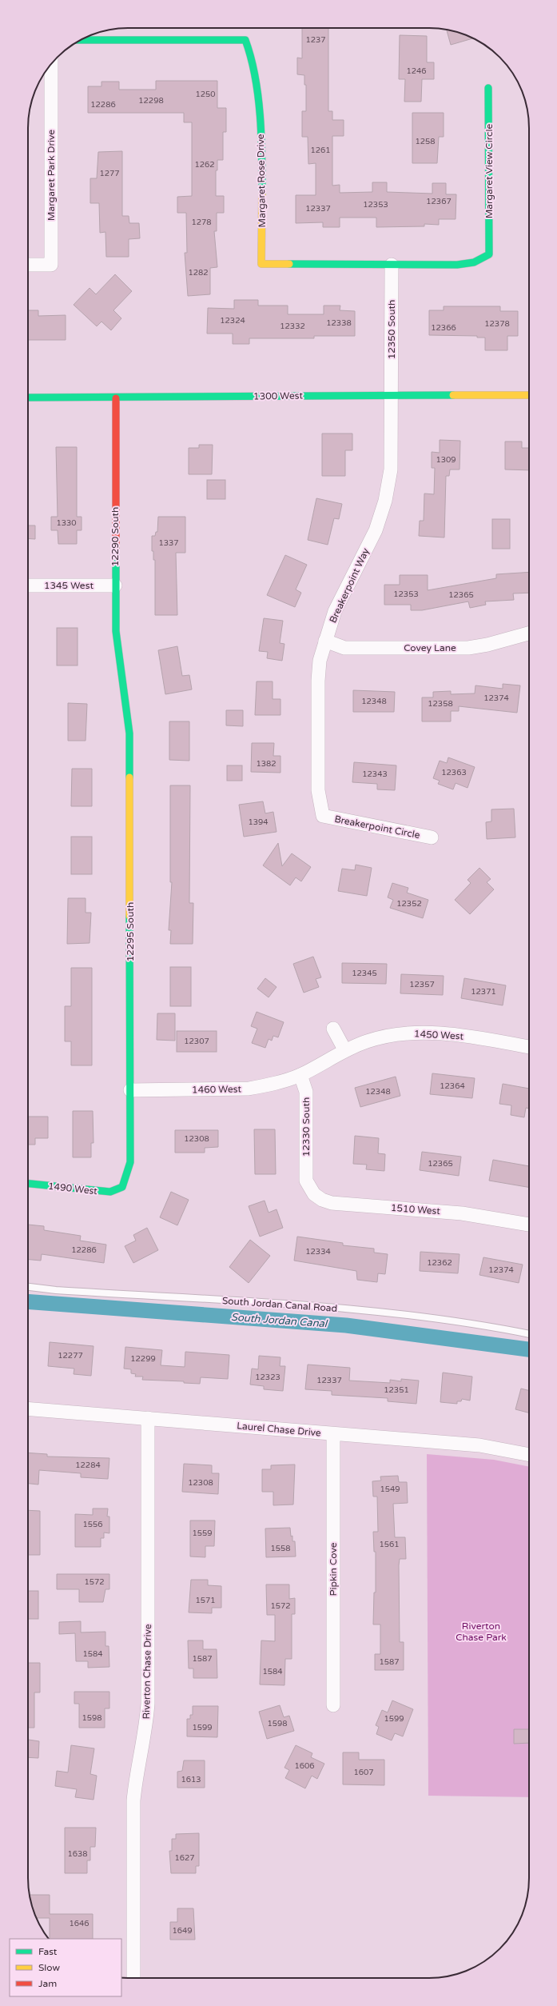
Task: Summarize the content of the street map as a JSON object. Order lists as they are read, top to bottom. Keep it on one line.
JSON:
{"streets":{"street":["Margaret View Circle","Margaret Park Drive","Margaret Rose Drive","12350 South","1300 West","12290 South","1345 West","Breakerpoint Way","Covey Lane","Breakerpoint Circle","12295 South","1450 West","1460 West","12330 South","1490 West","1510 West","Laurel Chase Drive","Pipkin Cove","Riverton Chase Drive"],"lane":["South Jordan Canal Road"]},"crossings":[["Margaret View Circle","Margaret Rose Drive"],["Margaret Rose Drive","12350 South"],["12350 South","1300 West"],["12350 South","Breakerpoint Way"],["1300 West","12290 South"],["1300 West","Breakerpoint Way"],["12290 South","1345 West"],["12290 South","12295 South"],["Breakerpoint Way","Covey Lane"],["Breakerpoint Way","Breakerpoint Circle"],["12295 South","1460 West"],["12295 South","1490 West"],["1450 West","1460 West"],["1450 West","12330 South"],["1460 West","12330 South"],["12330 South","1510 West"],["Laurel Chase Drive","Pipkin Cove"],["Laurel Chase Drive","Riverton Chase Drive"]],"water":["South Jordan Canal"],"parks":["Riverton Chase Park"],"house_numbers":["1237","1246","1250","12298","12286","1258","1261","1262","1277","12367","12353","12337","1278","1282","12324","12338","12378","12332","12366","1309","1330","1337","12353","12365","12374","12348","12358","1382","12363","12343","1394","12352","12345","12357","12371","12307","12364","12348","12308","12365","12286","12334","12362","12374","12277","12299","12323","12337","12351","12284","12308","1549","1556","1559","1561","1558","1572","1571","1572","1584","1587","1587","1584","1598","1599","1598","1599","1606","1607","1613","1638","1627","1646","1649"],"legend":["Fast","Slow","Jam"]}
